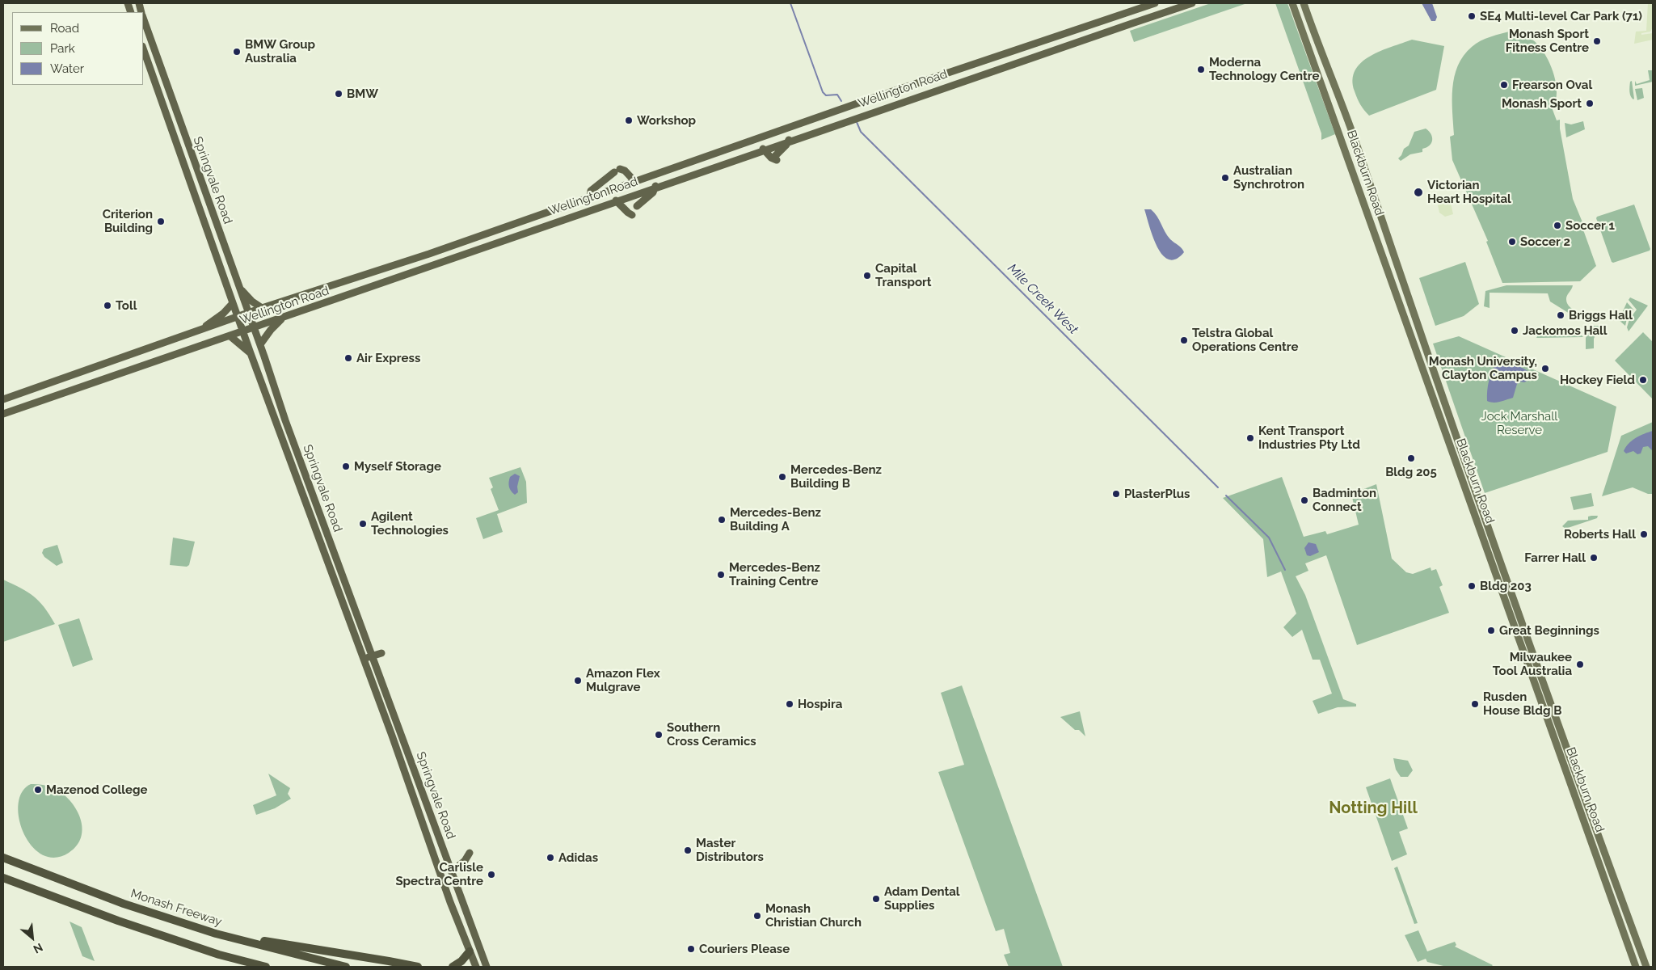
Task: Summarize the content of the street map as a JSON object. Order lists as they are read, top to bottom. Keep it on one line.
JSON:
{"streets":{"highway":["Wellington Road","Springvale Road","Monash Freeway"],"main road":["Blackburn Road"]},"crossings":[["Wellington Road","Springvale Road"]],"districts":["Notting Hill"],"water":["Mile Creek West"],"parks":["Jock Marshall Reserve"],"places":["SE4 Multi-level Car Park (71)","Monash Sport Fitness Centre","BMW Group Australia","Moderna Technology Centre","Frearson Oval","BMW","Monash Sport","Workshop","Australian Synchrotron","Victorian Heart Hospital","Criterion Building","Soccer 1","Soccer 2","Capital Transport","Toll","Briggs Hall","Jackomos Hall","Telstra Global Operations Centre","Air Express","Monash University, Clayton Campus","Hockey Field","Kent Transport Industries Pty Ltd","Bldg 205","Myself Storage","Mercedes-Benz Building B","PlasterPlus","Badminton Connect","Mercedes-Benz Building A","Agilent Technologies","Roberts Hall","Farrer Hall","Mercedes-Benz Training Centre","Bldg 203","Great Beginnings","Milwaukee Tool Australia","Amazon Flex Mulgrave","Hospira","Rusden House Bldg B","Southern Cross Ceramics","Mazenod College","Master Distributors","Adidas","Carlisle Spectra Centre","Adam Dental Supplies","Monash Christian Church","Couriers Please"],"legend":["Road","Park","Water"],"north":"bottom right"}
